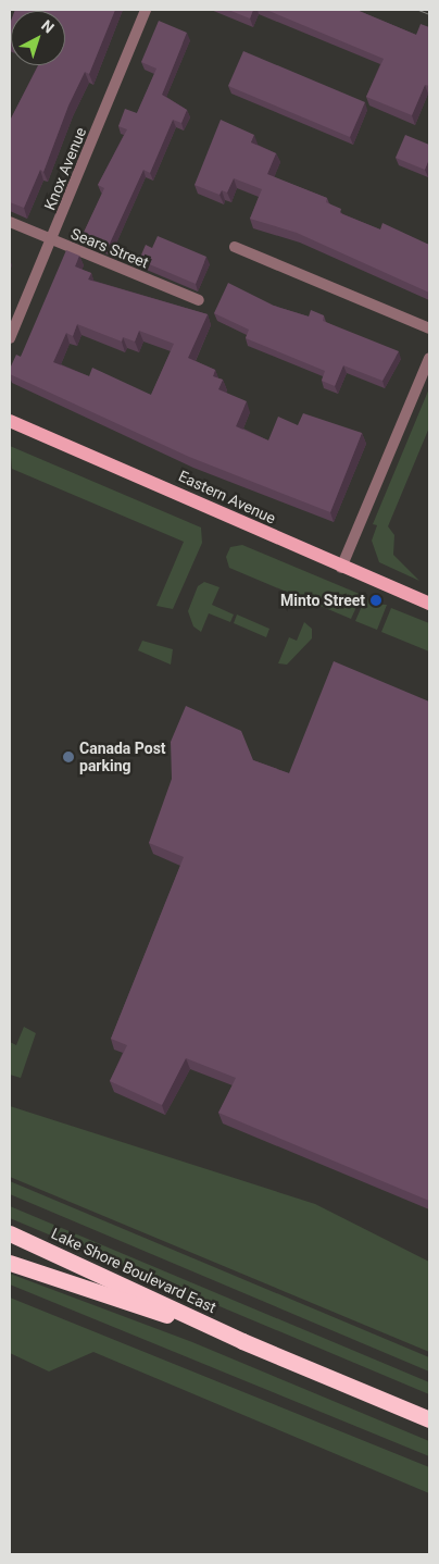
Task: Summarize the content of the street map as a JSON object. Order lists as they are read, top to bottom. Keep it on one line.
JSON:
{"streets":{"highway":["Lake Shore Boulevard East"],"main road":["Eastern Avenue"],"street":["Knox Avenue","Sears Street"]},"crossings":[["Knox Avenue","Sears Street"]],"places":["Minto Street","Canada Post parking"],"north":"top right"}
